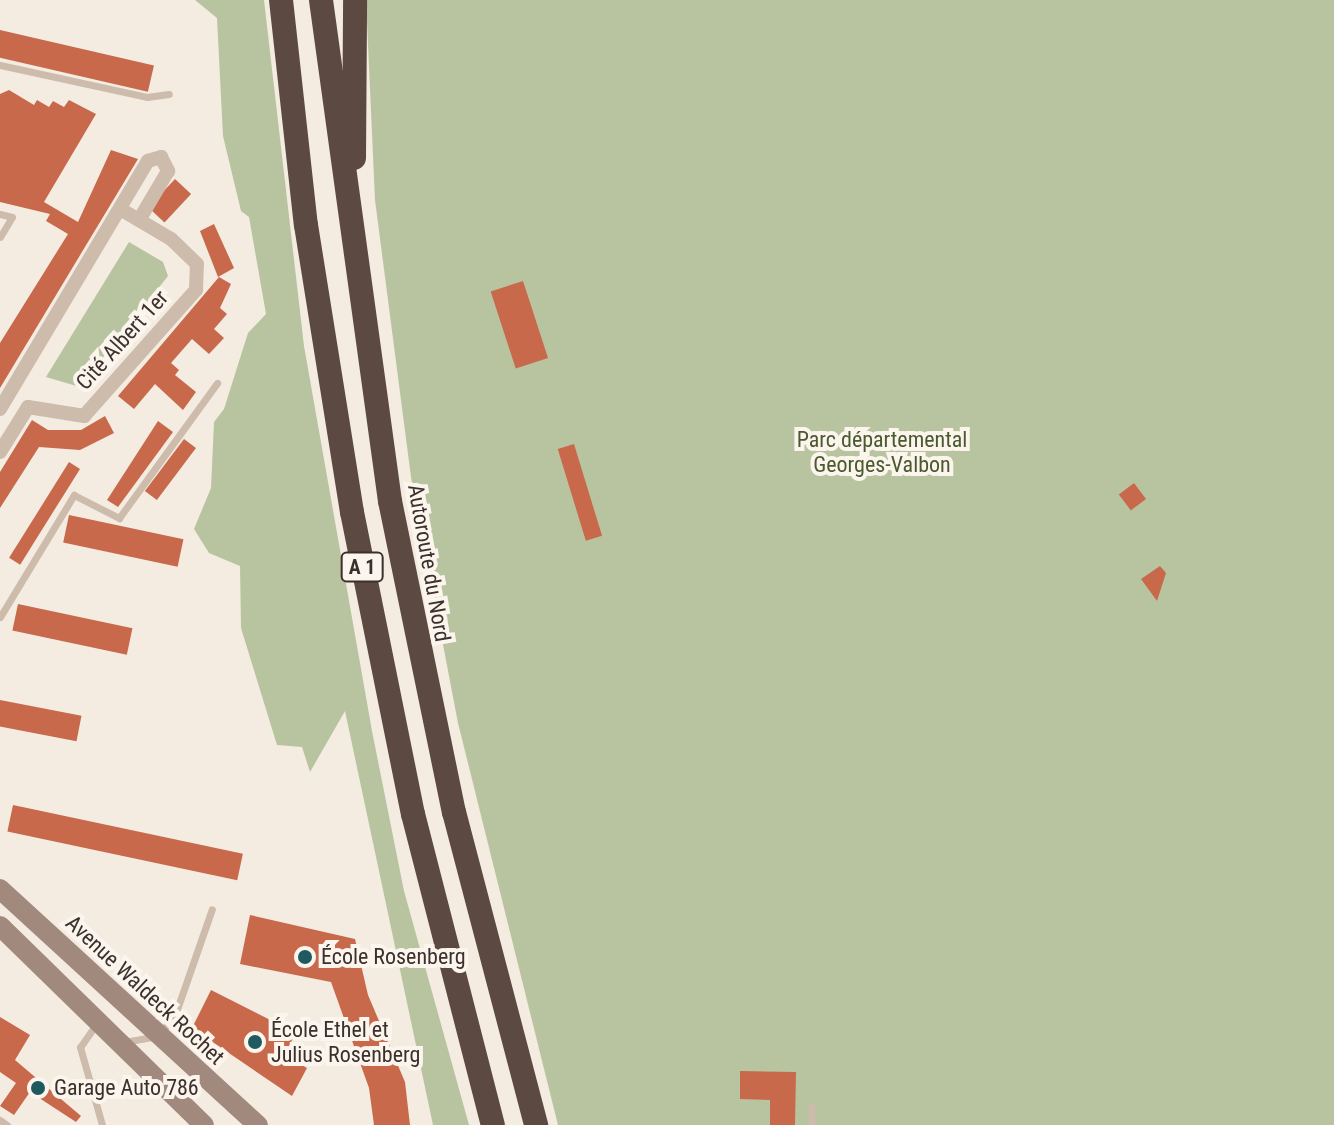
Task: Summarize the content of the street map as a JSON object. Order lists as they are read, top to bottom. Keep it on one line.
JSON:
{"streets":{"highway":["Autoroute du Nord","A 1"],"main road":["Avenue Waldeck Rochet"],"street":["Cité Albert 1er"]},"parks":["Parc départemental Georges-Valbon"],"places":["École Rosenberg","École Ethel et Julius Rosenberg","Garage Auto 786"]}
